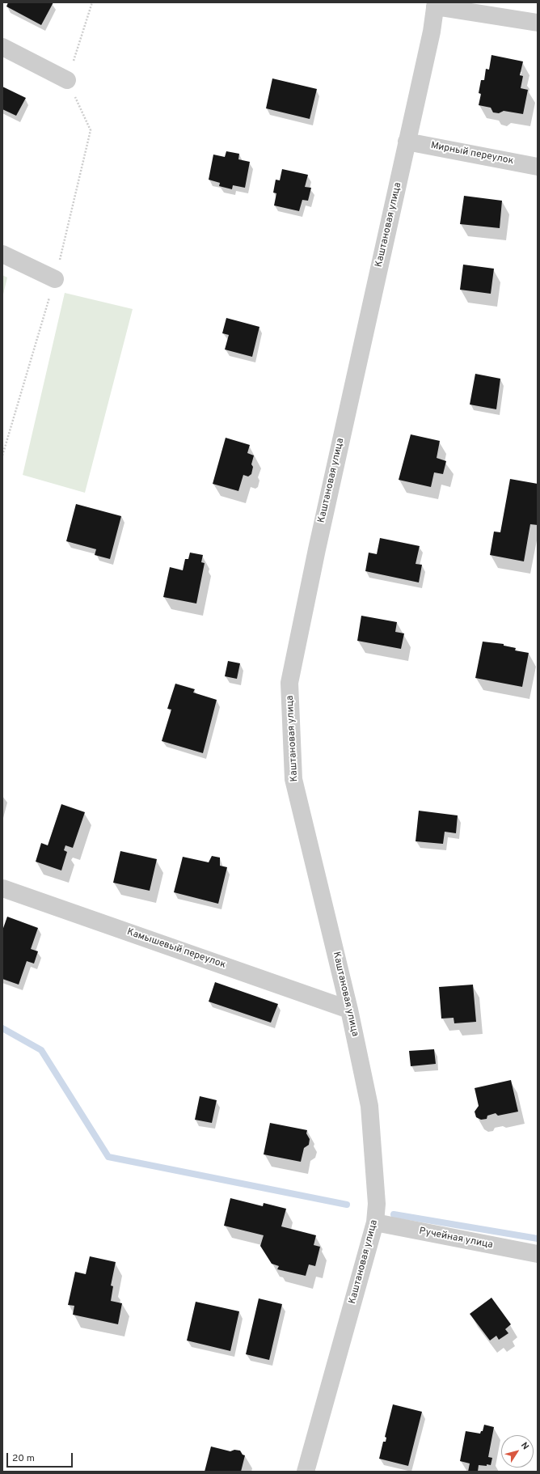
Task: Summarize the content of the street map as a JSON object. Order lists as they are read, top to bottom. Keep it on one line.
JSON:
{"streets":{"street":["Мирный переулок","Каштановая улица","Камышевый переулок","Ручейная улица"]},"crossings":[["Мирный переулок","Каштановая улица"],["Каштановая улица","Камышевый переулок"],["Каштановая улица","Ручейная улица"]],"scale_bar":"20 m","north":"top right"}
